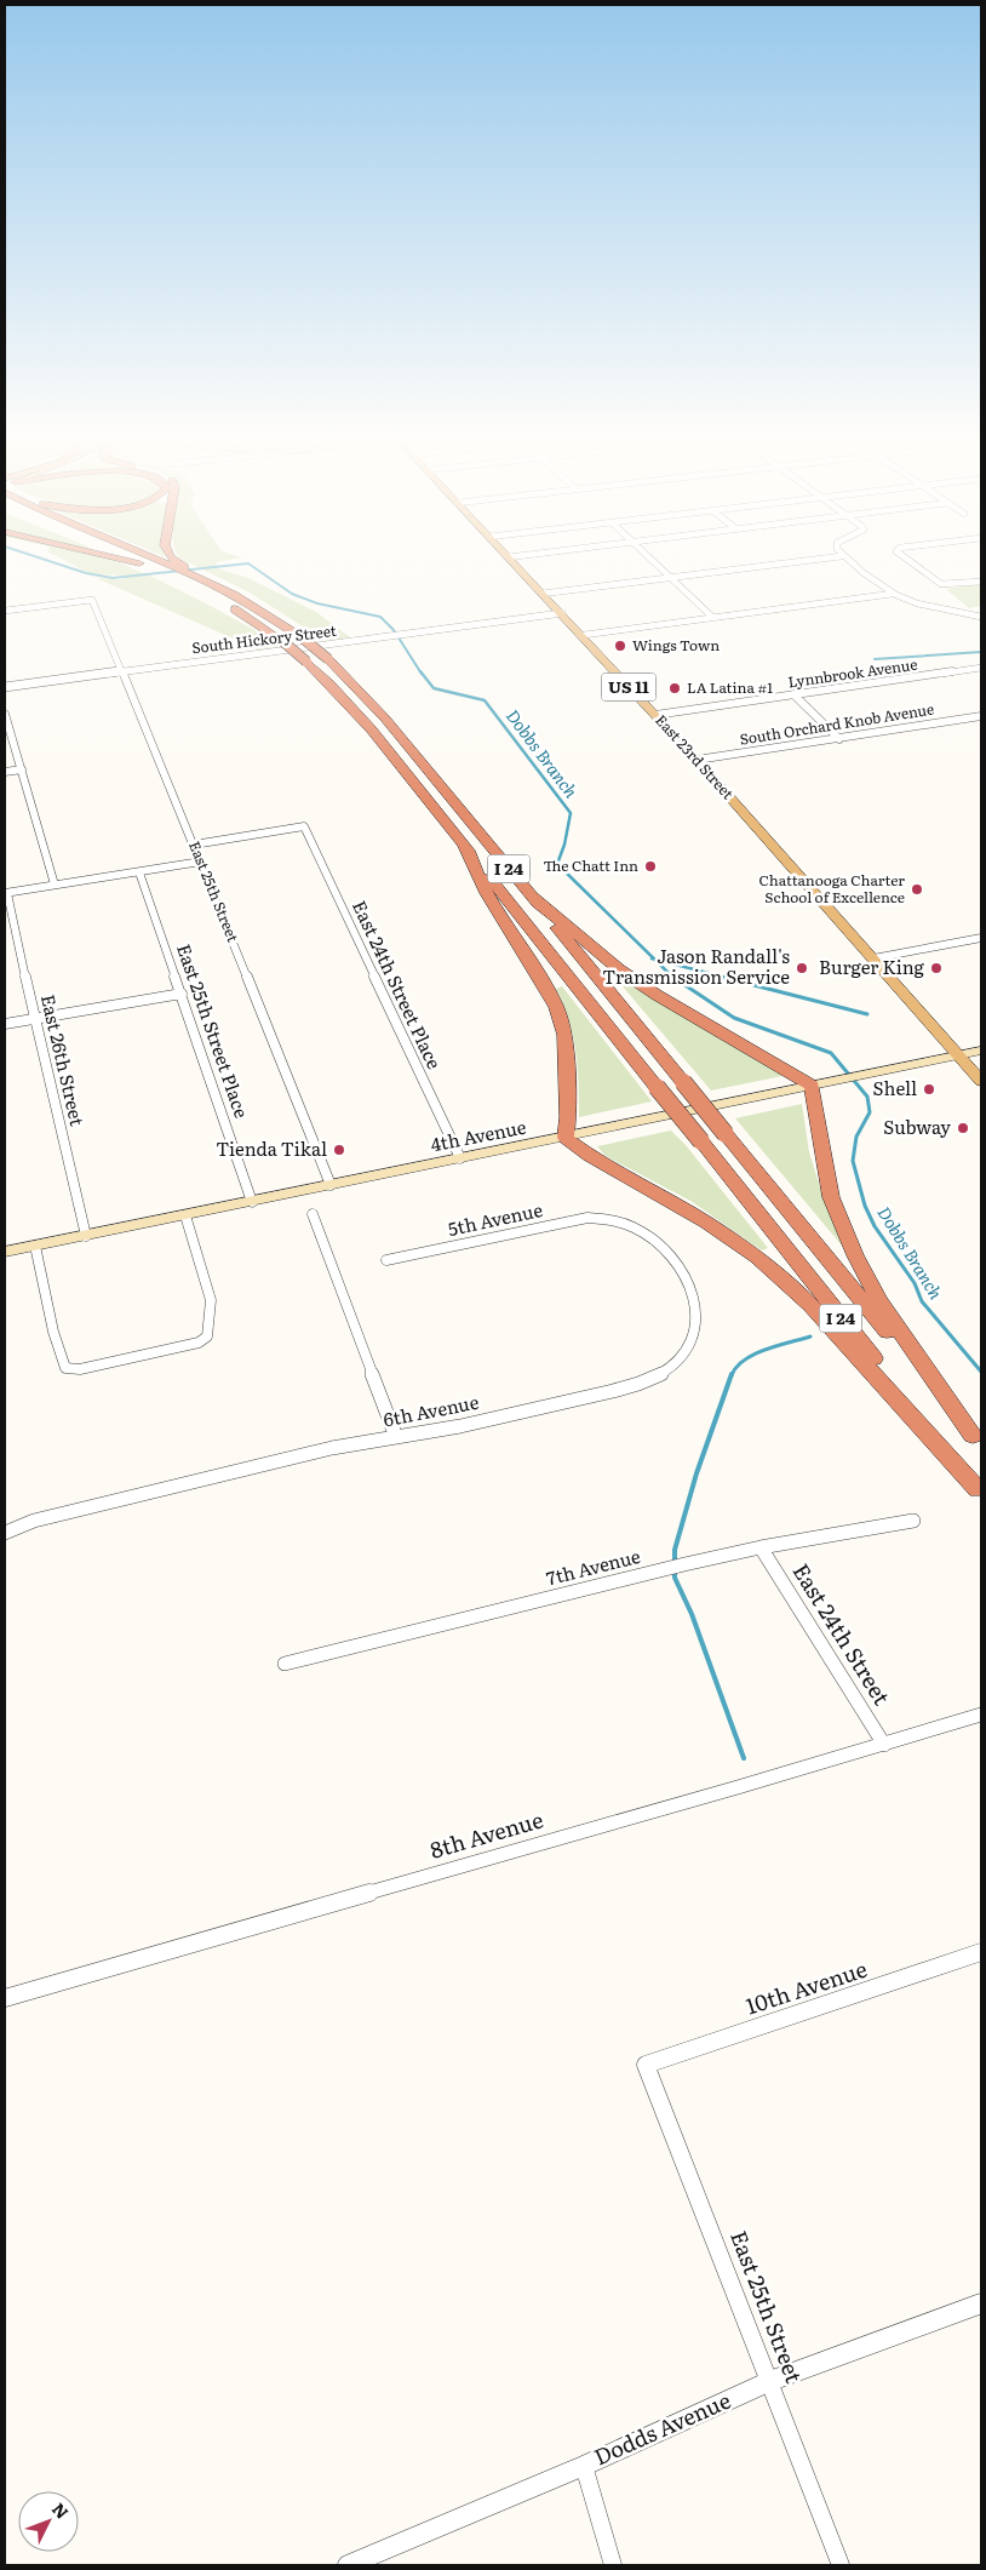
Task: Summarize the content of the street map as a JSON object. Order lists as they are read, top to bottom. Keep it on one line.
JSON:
{"streets":{"highway":["I 24"],"main road":["US 11","East 23rd Street","4th Avenue"],"street":["South Hickory Street","Lynnbrook Avenue","South Orchard Knob Avenue","East 25th Street","East 24th Street Place","East 25th Street Place","East 26th Street","5th Avenue","6th Avenue","7th Avenue","East 24th Street","8th Avenue","10th Avenue","Dodds Avenue"]},"crossings":[["South Hickory Street","East 23rd Street"],["South Hickory Street","East 25th Street"],["Lynnbrook Avenue","East 23rd Street"],["South Orchard Knob Avenue","East 23rd Street"],["East 23rd Street","4th Avenue"],["East 25th Street","East 24th Street Place"],["East 25th Street","4th Avenue"],["East 25th Street","10th Avenue"],["East 25th Street","Dodds Avenue"],["East 24th Street Place","4th Avenue"],["East 25th Street Place","4th Avenue"],["East 26th Street","4th Avenue"],["5th Avenue","6th Avenue"],["7th Avenue","East 24th Street"],["East 24th Street","8th Avenue"]],"water":["Dobbs Branch"],"places":["Wings Town","LA Latina #1","The Chatt Inn","Chattanooga Charter School of Excellence","Jason Randall's Transmission Service","Burger King","Shell","Subway","Tienda Tikal"],"north":"top right"}
